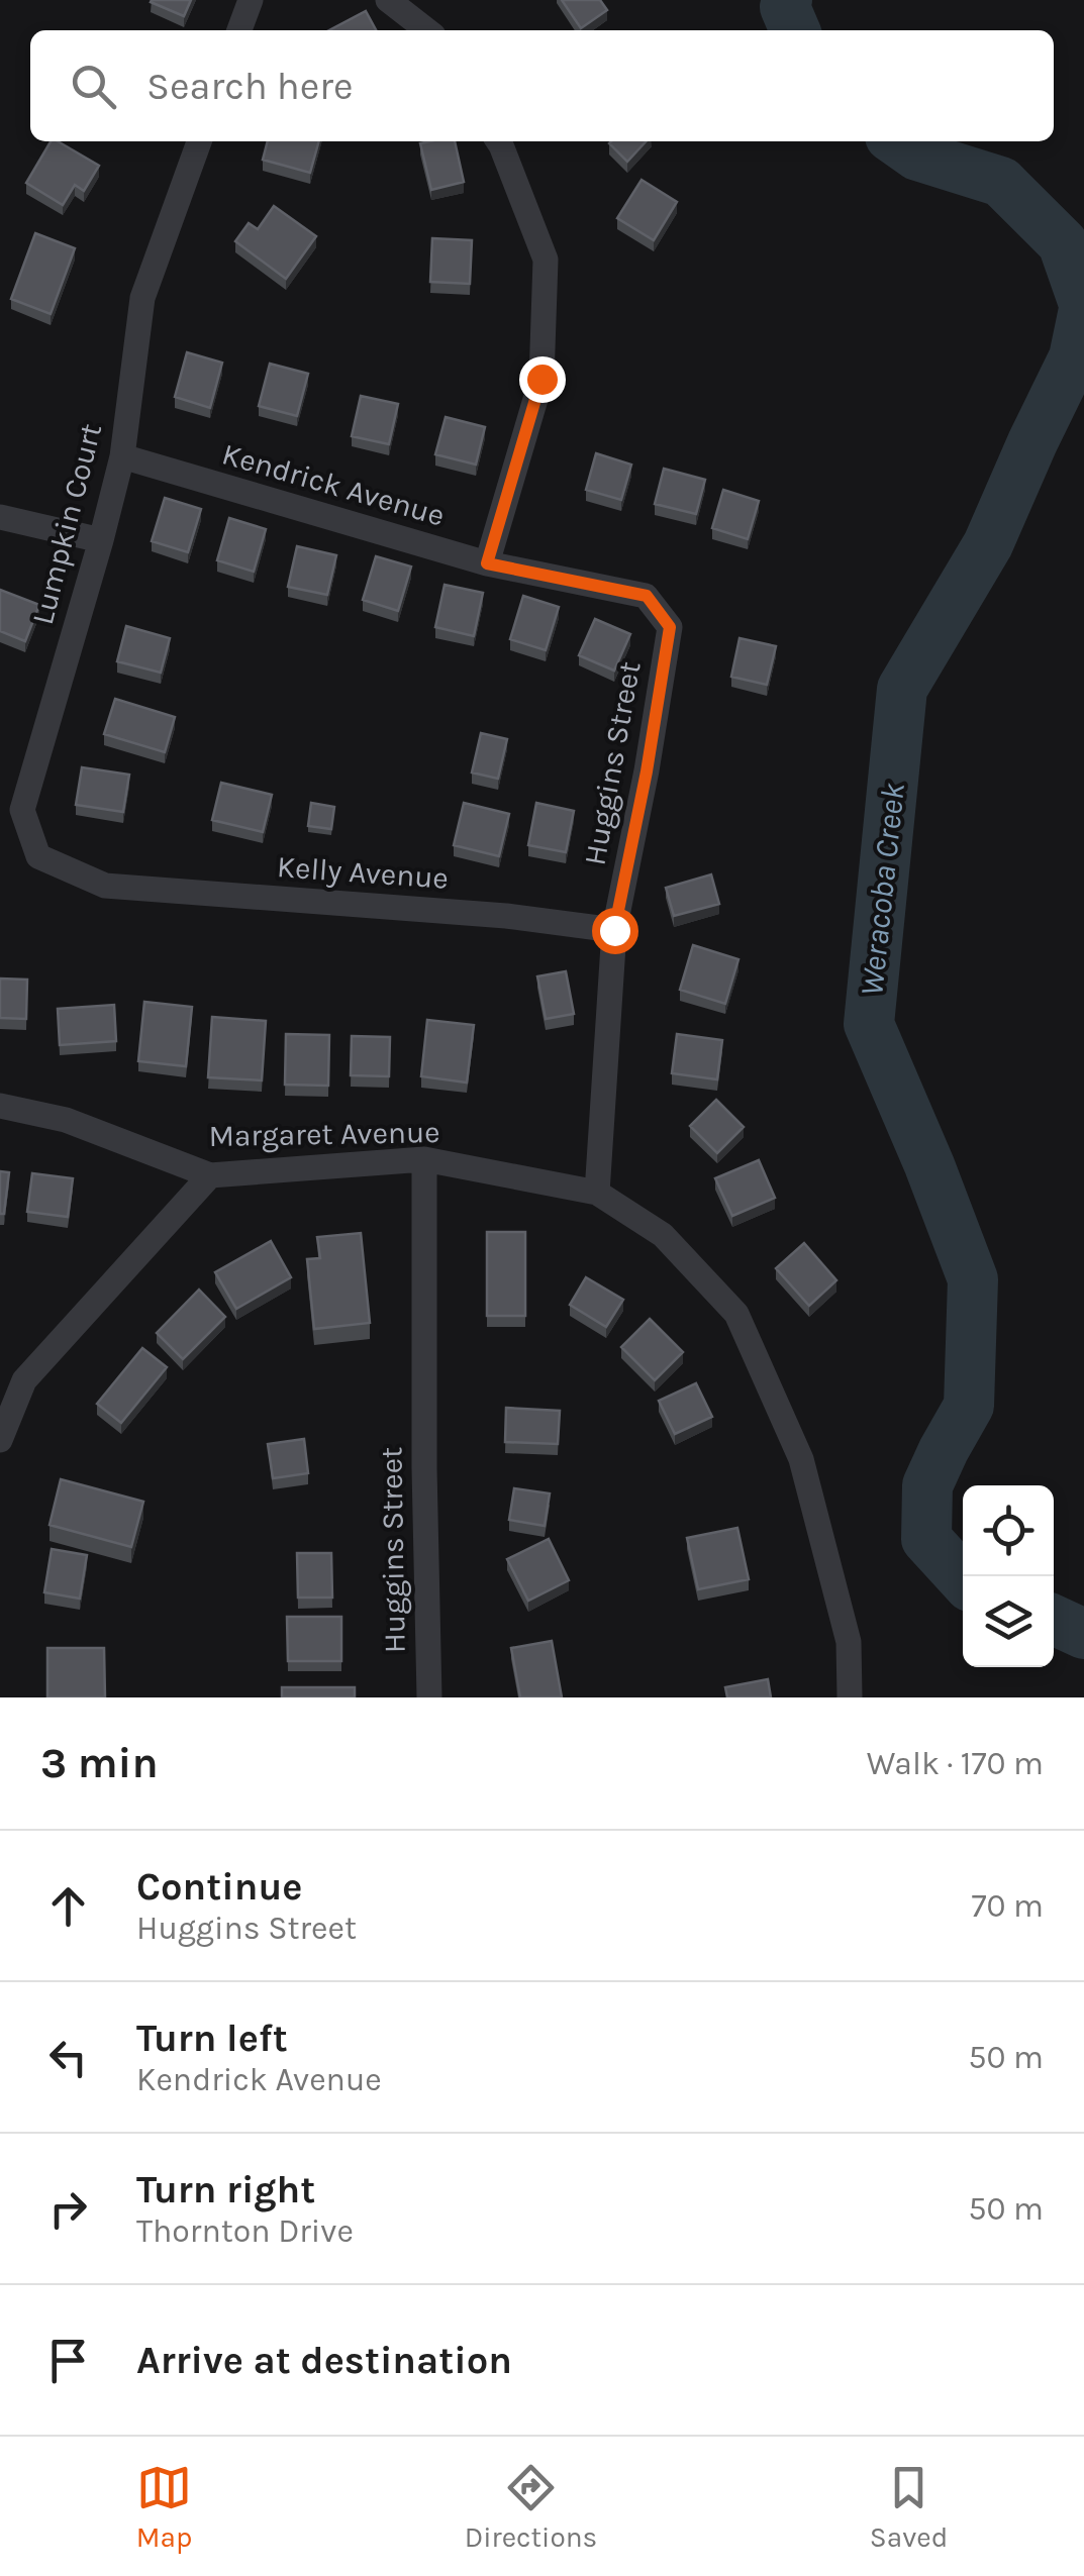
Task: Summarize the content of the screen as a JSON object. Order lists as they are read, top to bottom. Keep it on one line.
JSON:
{"streets":{"street":["Kendrick Avenue","Lumpkin Court","Huggins Street","Kelly Avenue","Margaret Avenue"]},"crossings":[["Kendrick Avenue","Lumpkin Court"],["Kendrick Avenue","Huggins Street"],["Lumpkin Court","Kelly Avenue"],["Huggins Street","Kelly Avenue"],["Huggins Street","Margaret Avenue"]],"water":["Weracoba Creek"],"page":{"search":"Search here","heading":["3 min","Walk · 170 m"],"list":[["Continue","Huggins Street","70 m"],["Turn left","Kendrick Avenue","50 m"],["Turn right","Thornton Drive","50 m"],"Arrive at destination"],"nav":["Map","Directions","Saved"]}}
